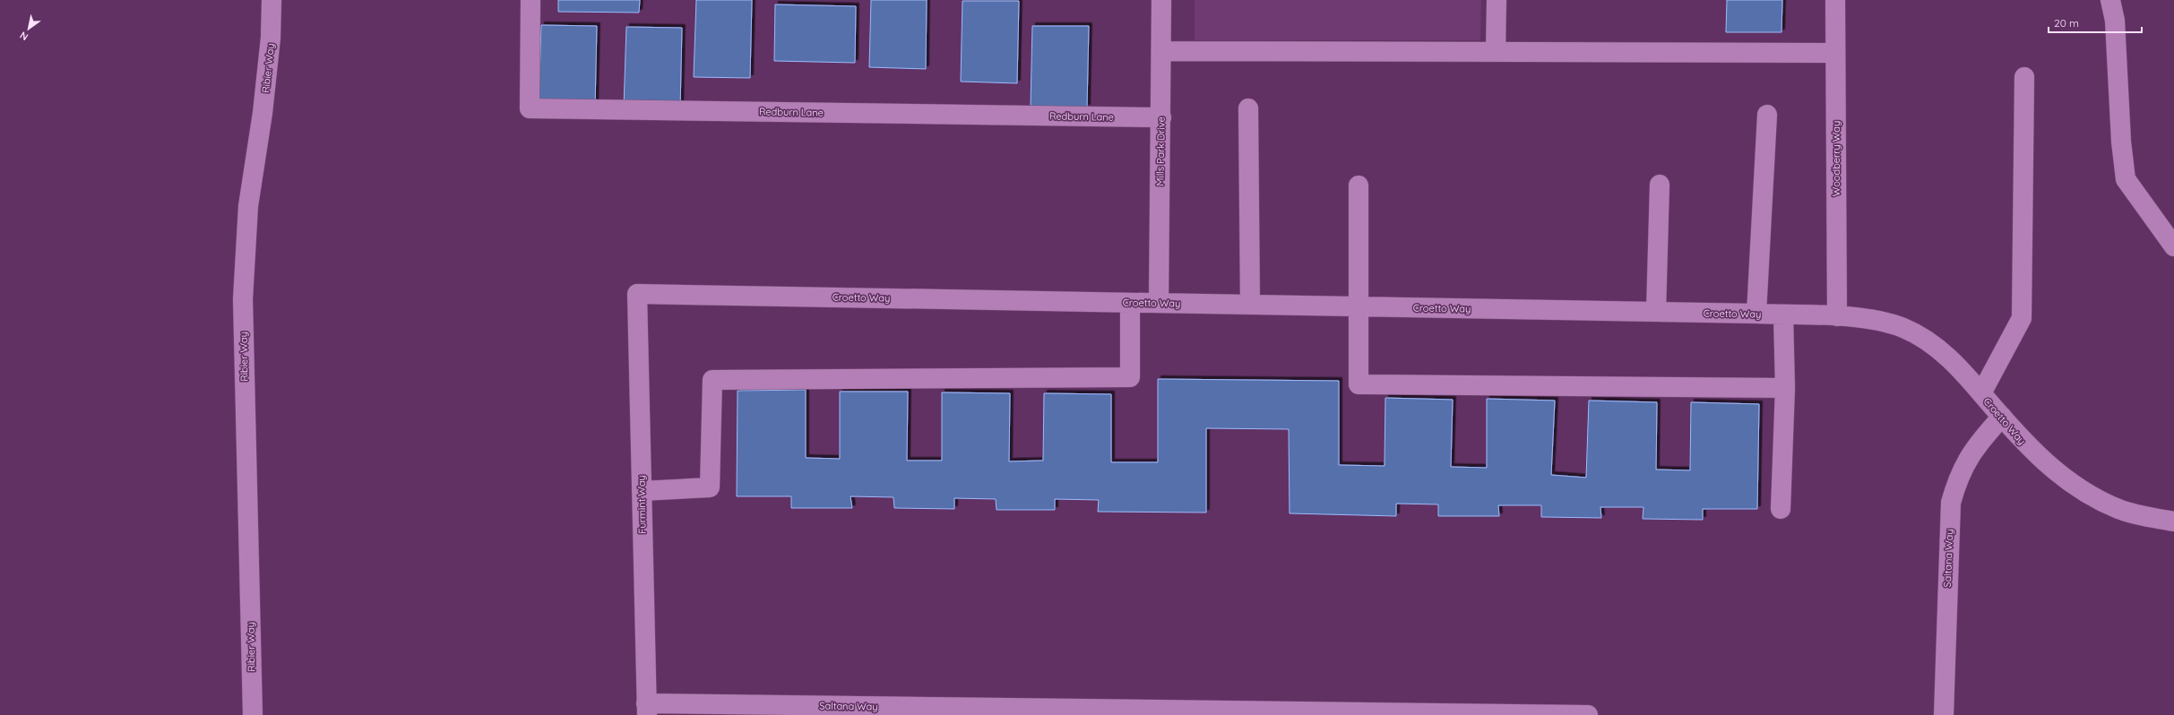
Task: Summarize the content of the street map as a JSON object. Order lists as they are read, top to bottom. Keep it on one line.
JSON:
{"streets":{"street":["Ribier Way","Redburn Lane","Mills Park Drive","Woodberry Way","Croetto Way","Furmint Way","Saltana Way"]},"crossings":[["Redburn Lane","Mills Park Drive"],["Mills Park Drive","Croetto Way"],["Woodberry Way","Croetto Way"],["Croetto Way","Furmint Way"],["Croetto Way","Saltana Way"],["Furmint Way","Saltana Way"]],"scale_bar":"20 m","north":"bottom left"}
